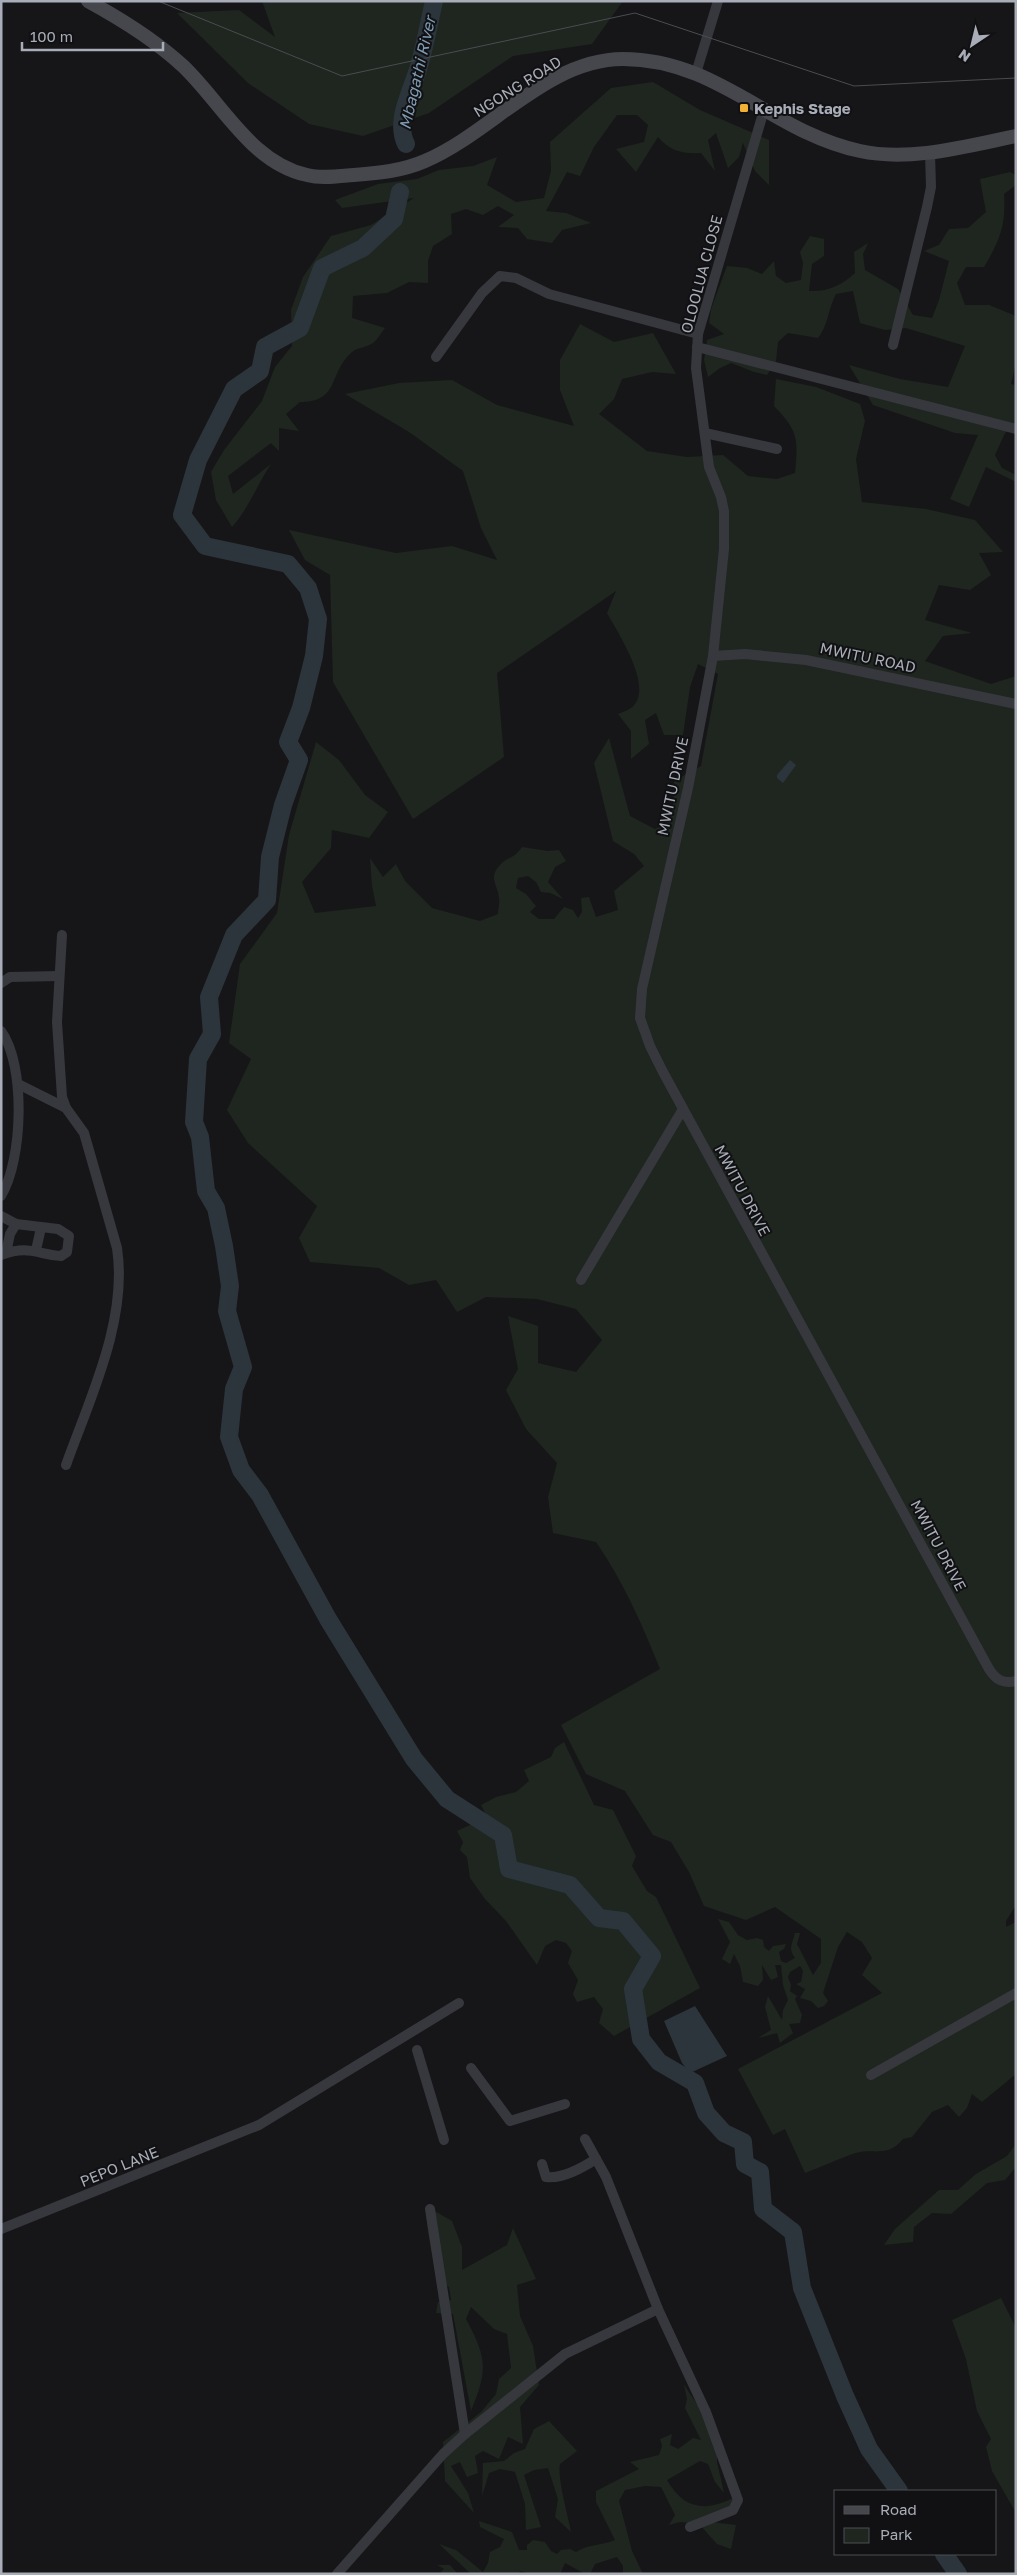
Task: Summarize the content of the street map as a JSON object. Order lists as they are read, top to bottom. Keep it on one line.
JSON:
{"streets":{"main road":["NGONG ROAD"],"street":["OLOOLUA CLOSE","MWITU ROAD","MWITU DRIVE","PEPO LANE"]},"crossings":[["NGONG ROAD","OLOOLUA CLOSE"],["OLOOLUA CLOSE","MWITU ROAD"],["OLOOLUA CLOSE","MWITU DRIVE"],["MWITU ROAD","MWITU DRIVE"]],"water":["Mbagathi River"],"places":{"transit":["Kephis Stage"]},"legend":["Road","Park"],"scale_bar":"100 m","north":"bottom left"}
